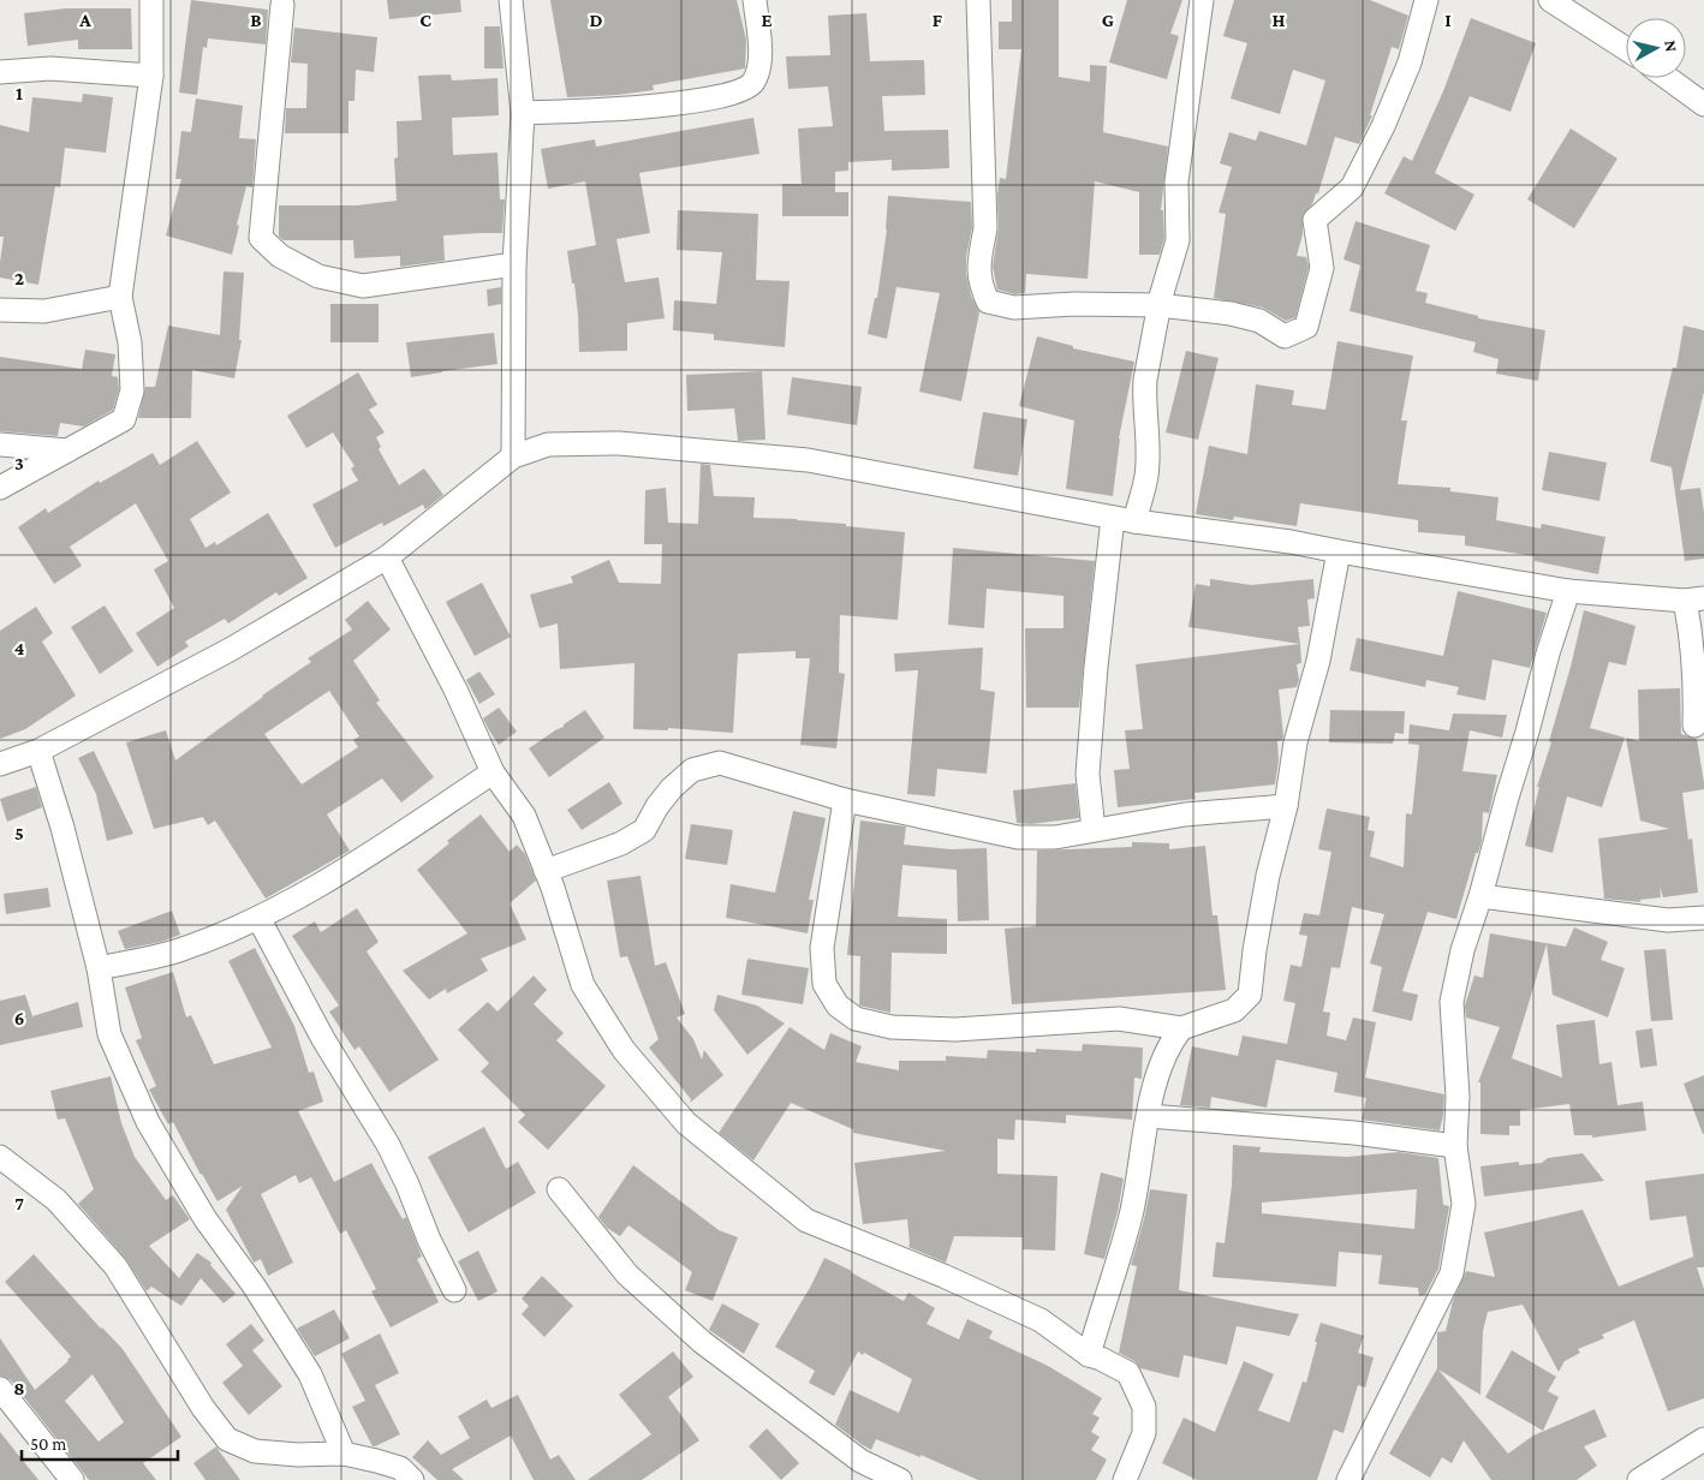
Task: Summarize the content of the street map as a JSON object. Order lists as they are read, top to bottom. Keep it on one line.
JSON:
{"scale_bar":"50 m","north":"right","grid":{"columns":["A","B","C","D","E","F","G","H","I"],"rows":["1","2","3","4","5","6","7","8"]}}
